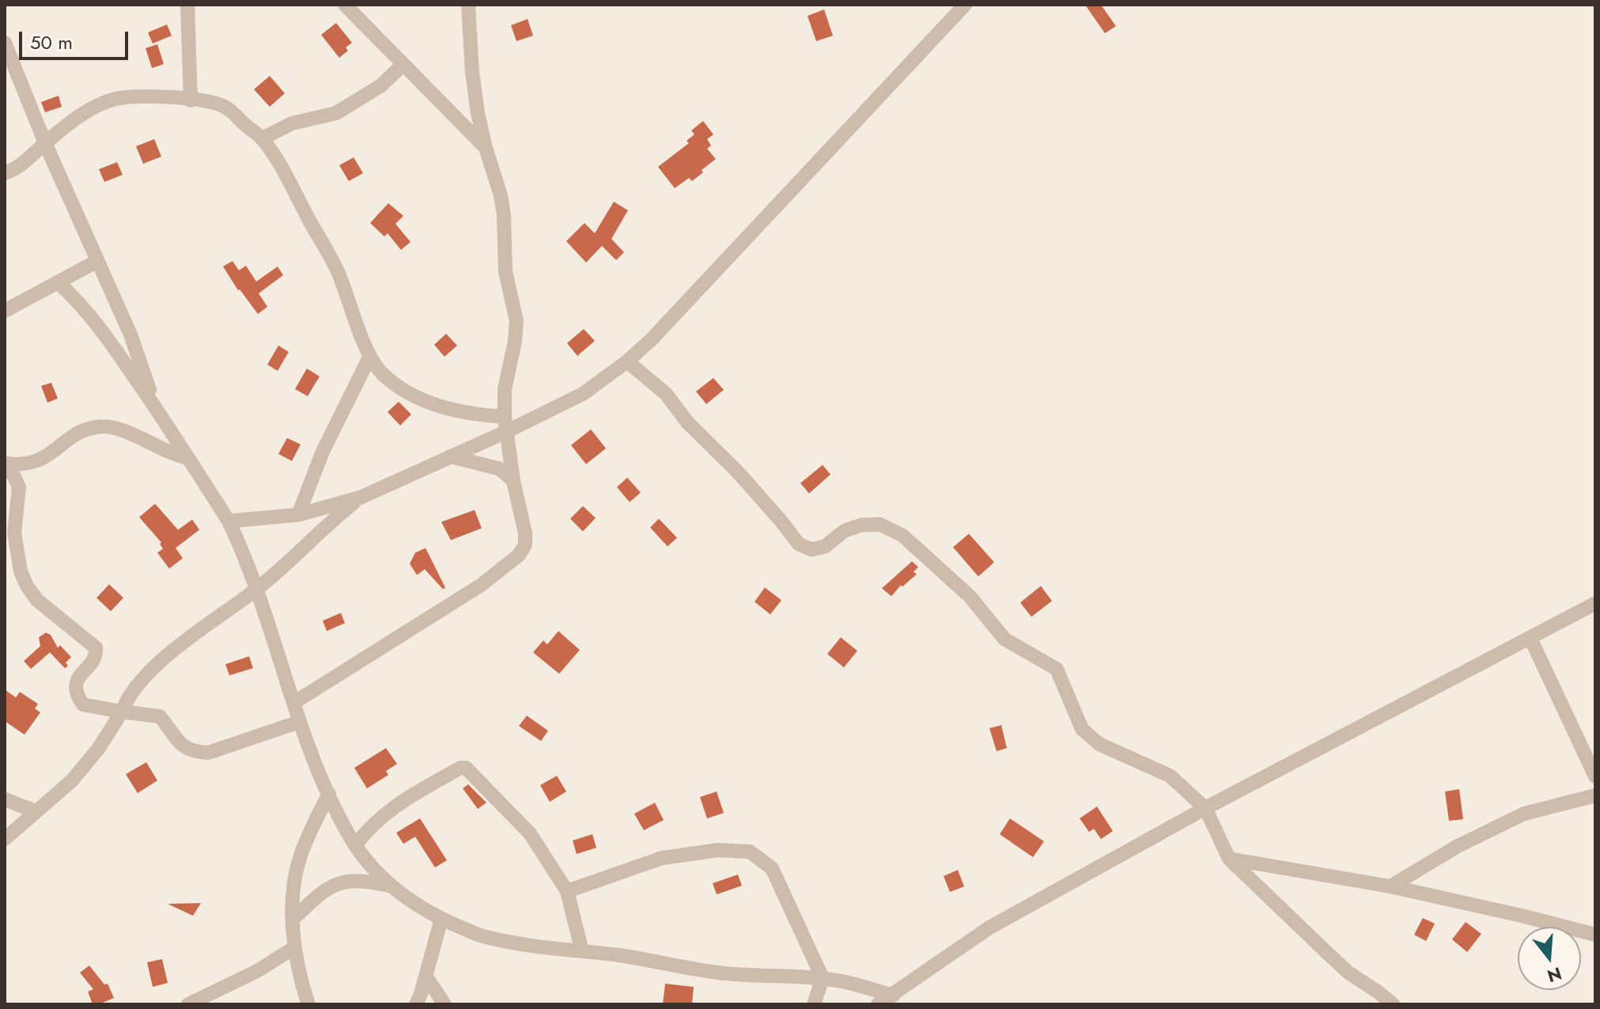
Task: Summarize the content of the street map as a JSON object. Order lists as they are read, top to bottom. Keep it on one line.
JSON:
{"scale_bar":"50 m","north":"bottom"}
